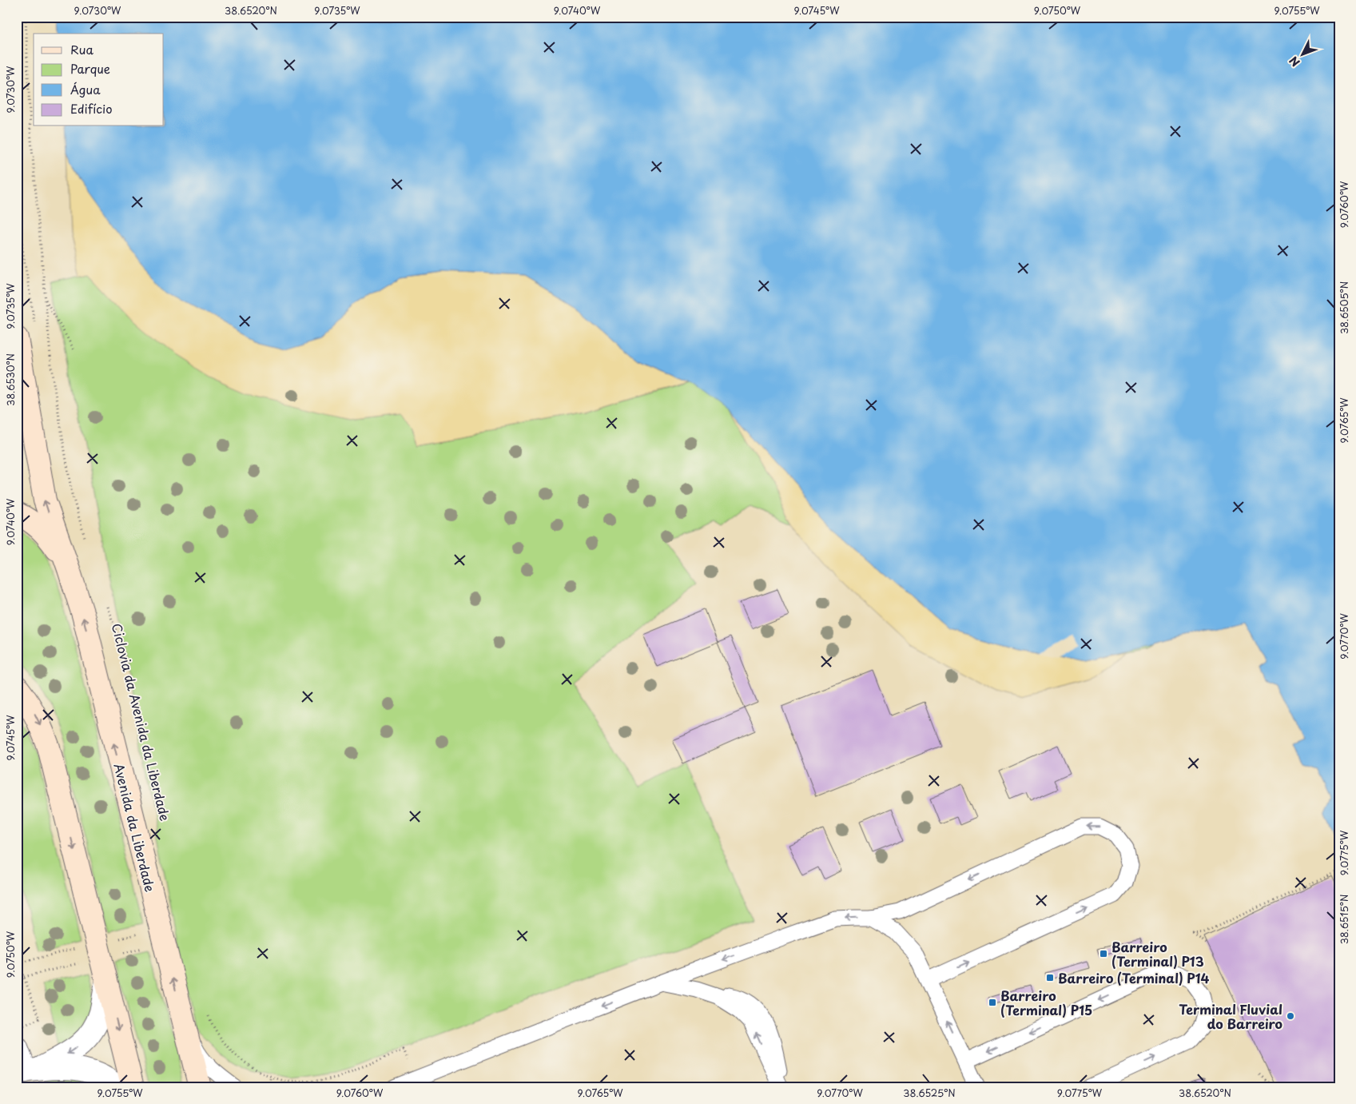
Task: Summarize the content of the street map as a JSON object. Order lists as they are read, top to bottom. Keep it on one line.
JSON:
{"streets":{"main road":["Avenida da Liberdade"]},"places":{"transit":["Barreiro (Terminal) P13","Barreiro (Terminal) P14","Barreiro (Terminal) P15"],"other":["Terminal Fluvial do Barreiro"]},"legend":["Rua","Parque","Água","Edifício"],"north":"bottom left","coordinates":["9.0730°W","38.6520°N","9.0735°W","9.0740°W","9.0745°W","9.0750°W","9.0755°W","9.0760°W","38.6505°N","38.6530°N","9.0765°W","9.0770°W","9.0775°W","38.6515°N","38.6525°N"]}
